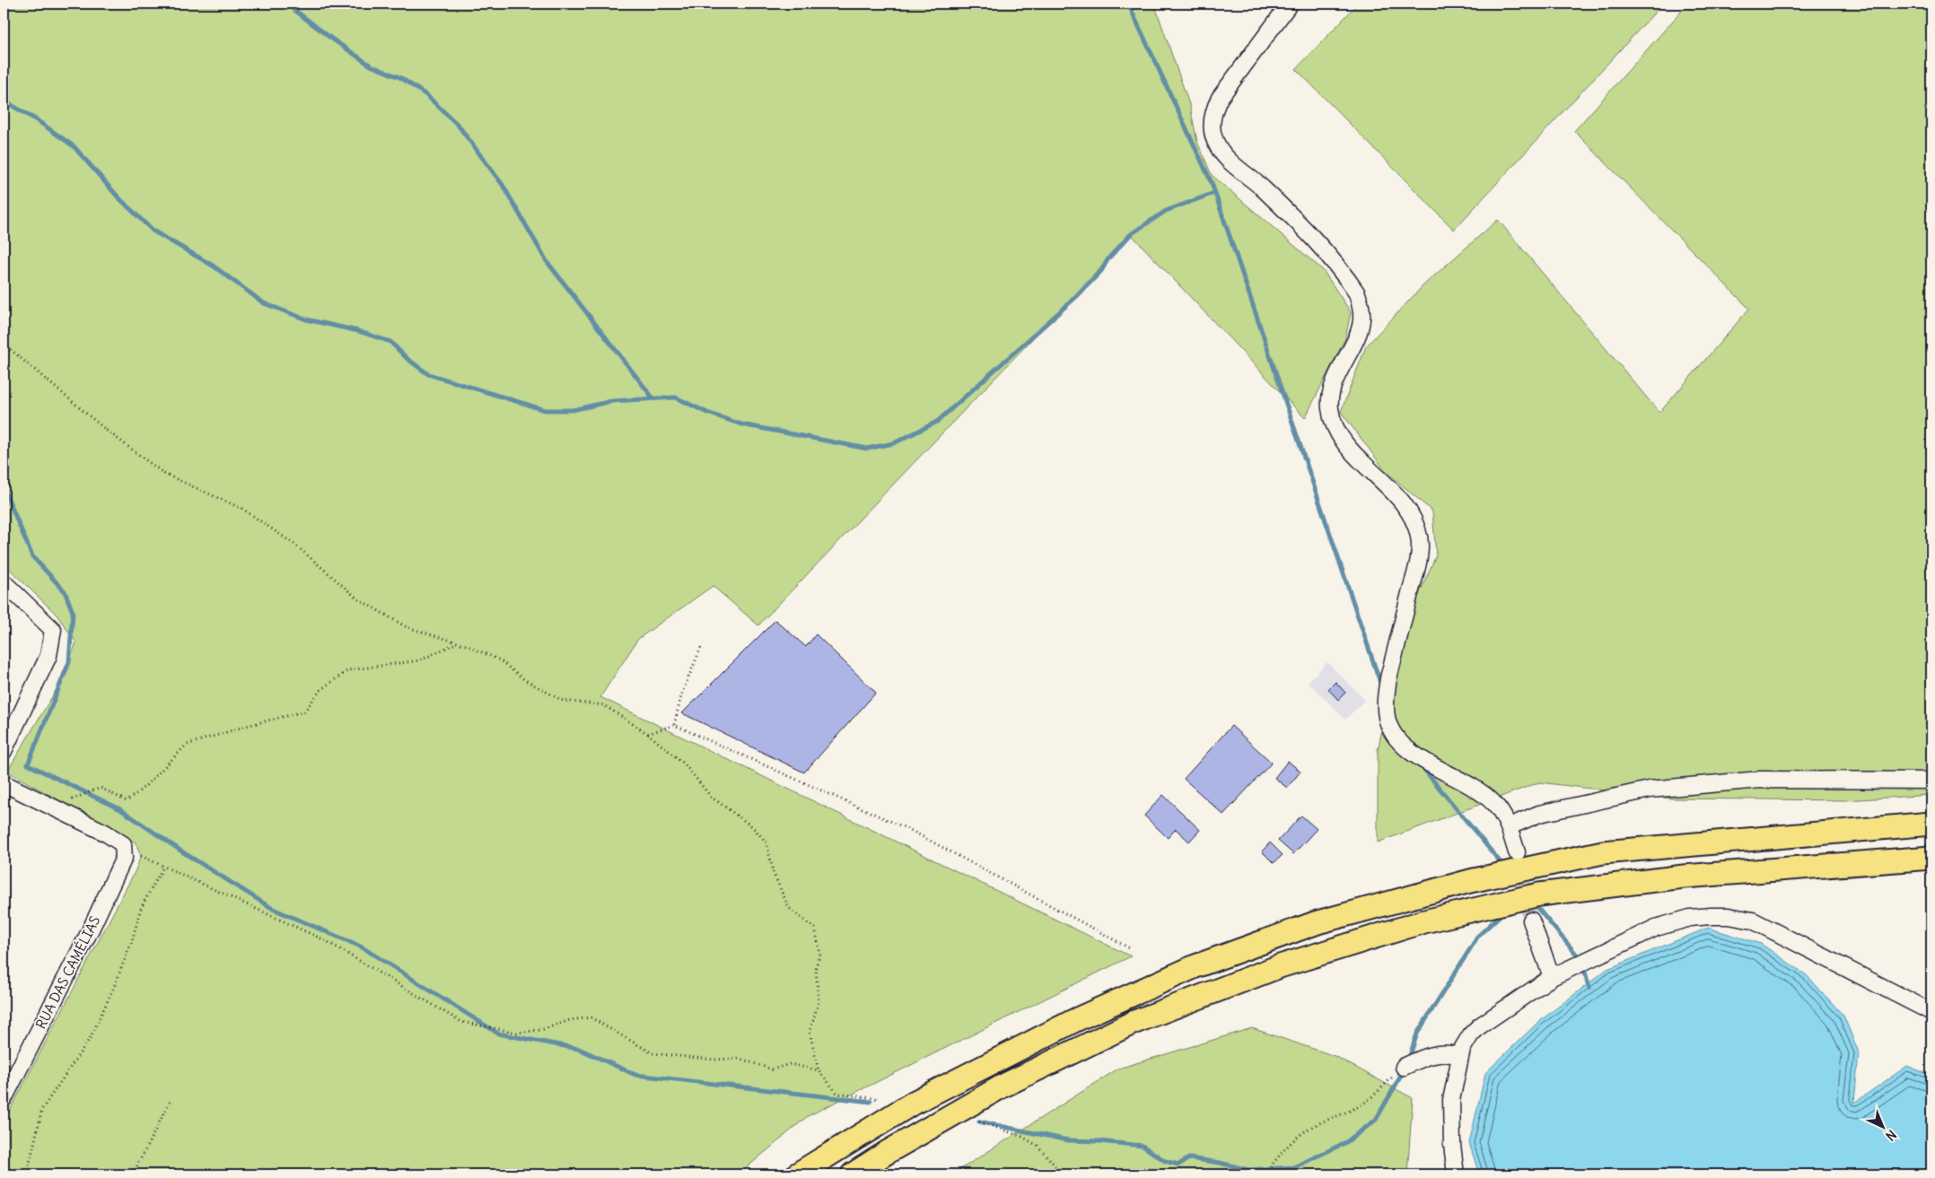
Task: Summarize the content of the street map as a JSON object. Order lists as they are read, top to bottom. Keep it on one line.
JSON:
{"streets":{"street":["RUA DAS CAMÉLIAS"]},"north":"bottom right"}
